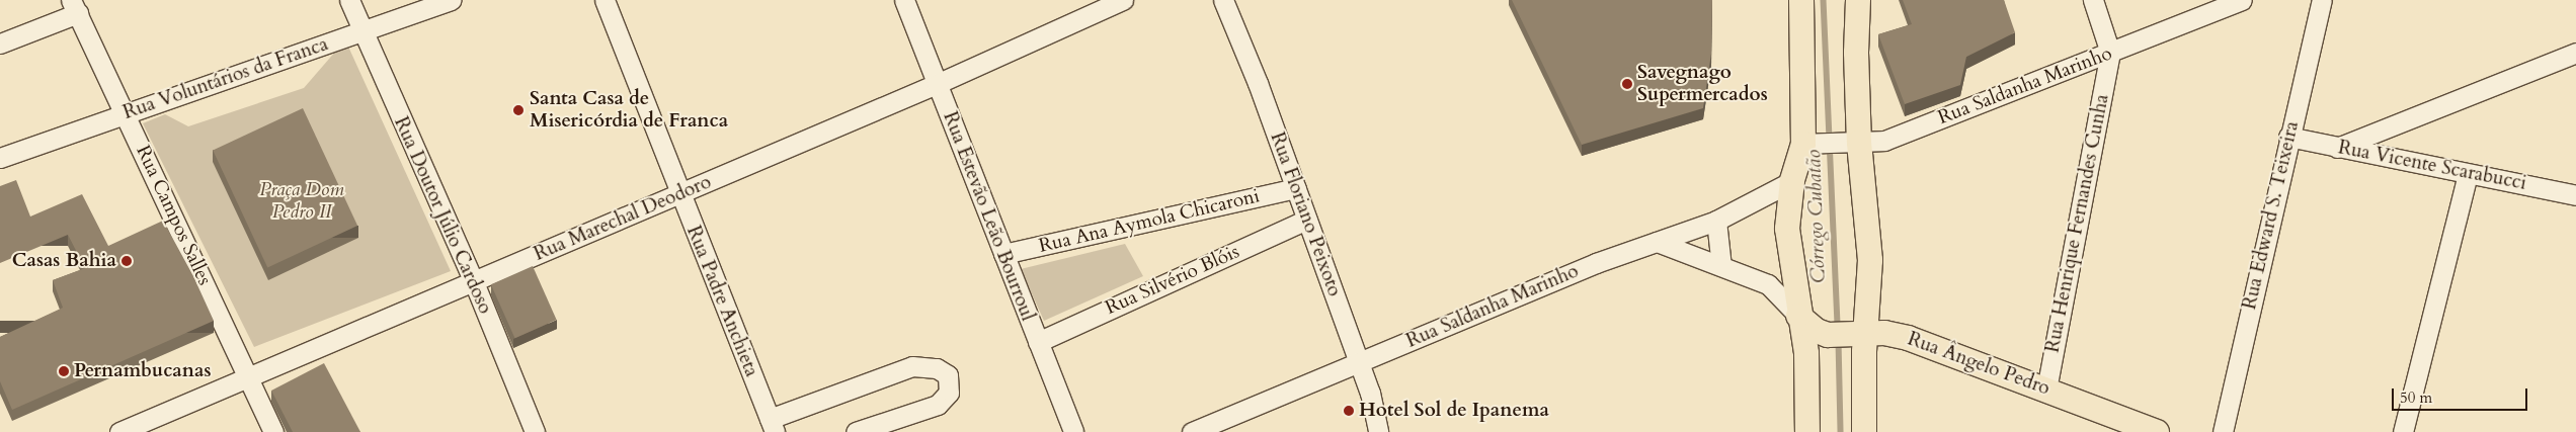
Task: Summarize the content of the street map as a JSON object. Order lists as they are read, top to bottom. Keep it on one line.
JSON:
{"streets":{"main road":["Rua Ângelo Pedro"],"street":["Rua Voluntários da Franca","Rua Saldanha Marinho","Rua Vicente Scarabucci","Rua Floriano Peixoto","Rua Campos Salles","Rua Doutor Júlio Cardoso","Rua Edward S. Teixeira","Rua Estevão Leão Bourroul","Rua Marechal Deodoro","Rua Ana Aymola Chicaroni","Rua Henrique Fernandes Cunha","Rua Silvério Blóis","Rua Padre Anchieta"]},"crossings":[["Rua Voluntários da Franca","Rua Campos Salles"],["Rua Voluntários da Franca","Rua Doutor Júlio Cardoso"],["Rua Saldanha Marinho","Rua Floriano Peixoto"],["Rua Saldanha Marinho","Rua Henrique Fernandes Cunha"],["Rua Vicente Scarabucci","Rua Edward S. Teixeira"],["Rua Floriano Peixoto","Rua Ana Aymola Chicaroni"],["Rua Floriano Peixoto","Rua Silvério Blóis"],["Rua Campos Salles","Rua Marechal Deodoro"],["Rua Doutor Júlio Cardoso","Rua Marechal Deodoro"],["Rua Estevão Leão Bourroul","Rua Marechal Deodoro"],["Rua Estevão Leão Bourroul","Rua Ana Aymola Chicaroni"],["Rua Estevão Leão Bourroul","Rua Silvério Blóis"],["Rua Marechal Deodoro","Rua Padre Anchieta"],["Rua Henrique Fernandes Cunha","Rua Ângelo Pedro"]],"water":["Córrego Cubatão"],"parks":["Praça Dom Pedro II"],"places":["Savegnago Supermercados","Santa Casa de Misericórdia de Franca","Casas Bahia","Pernambucanas","Hotel Sol de Ipanema"],"scale_bar":"50 m"}
